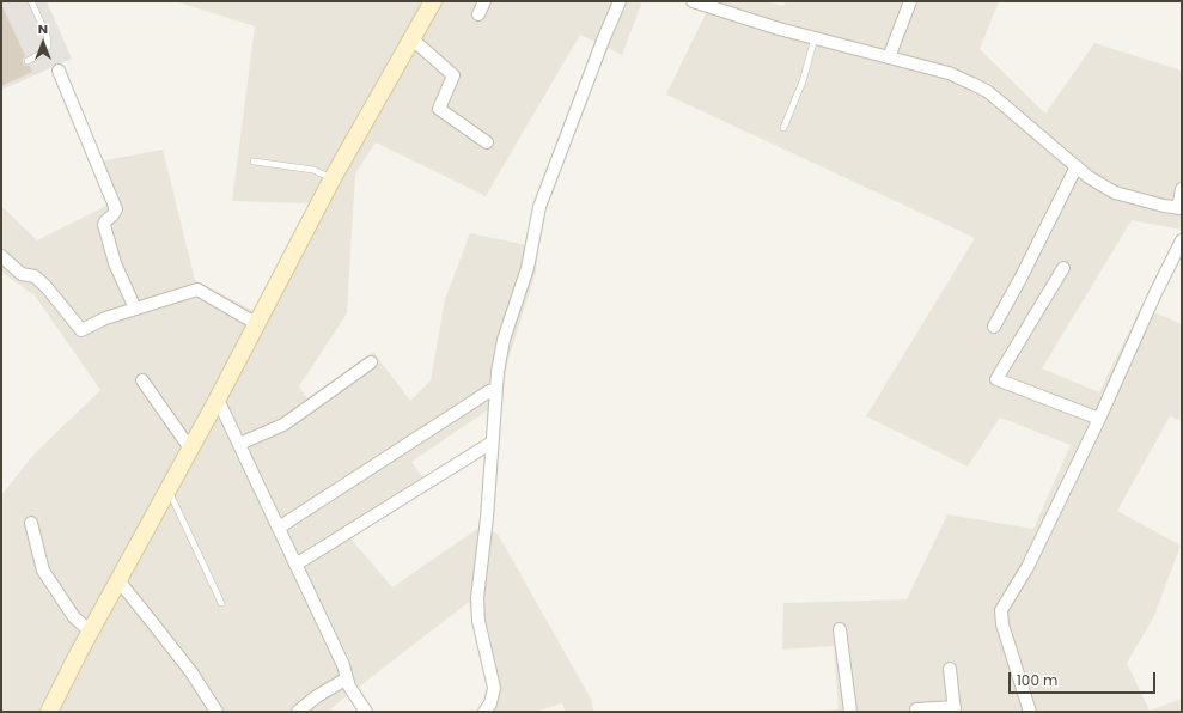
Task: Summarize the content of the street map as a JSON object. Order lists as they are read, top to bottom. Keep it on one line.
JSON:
{"scale_bar":"100 m","north":"top"}
